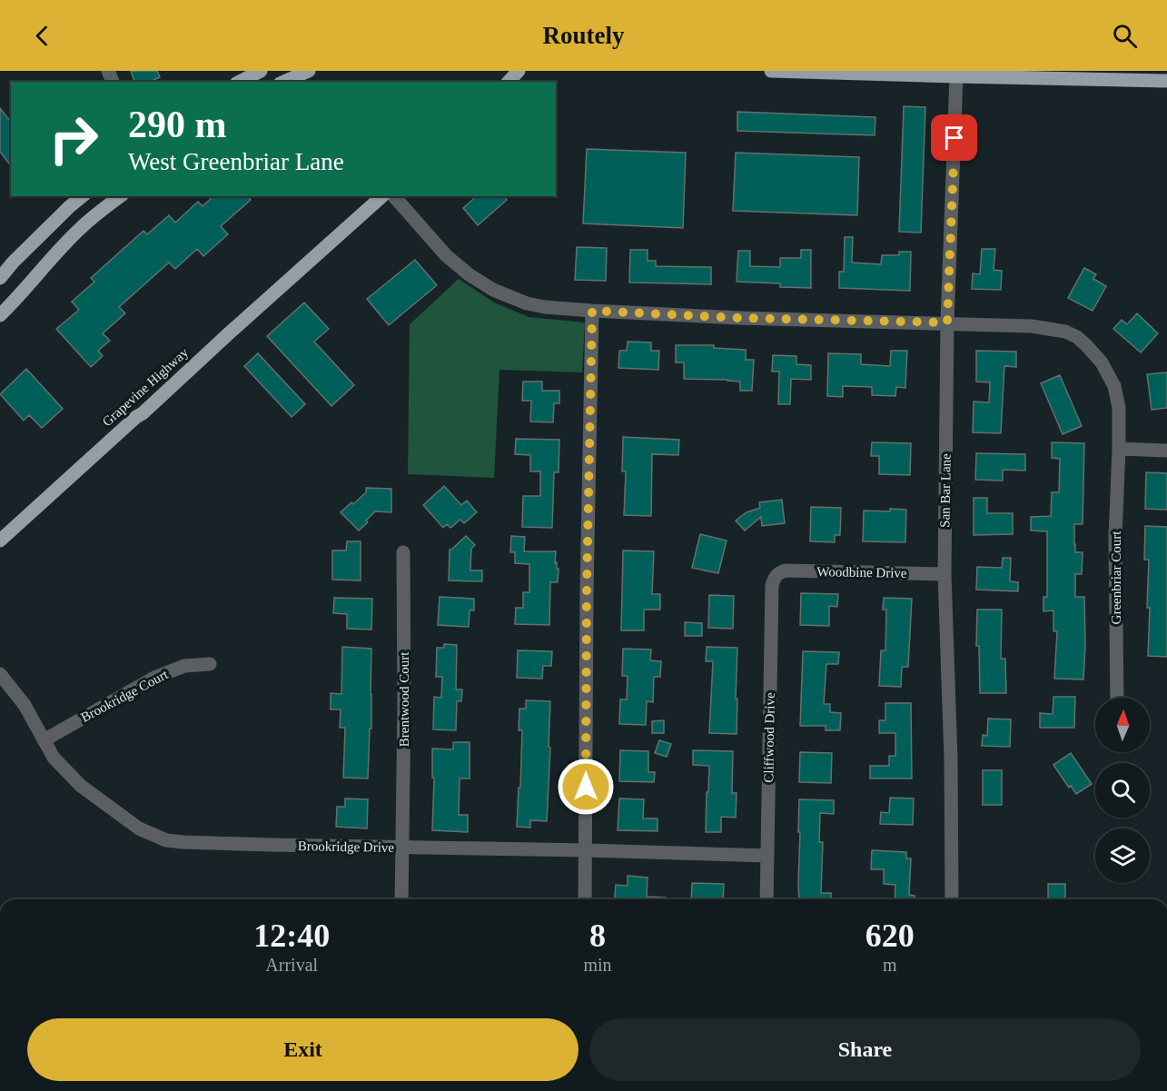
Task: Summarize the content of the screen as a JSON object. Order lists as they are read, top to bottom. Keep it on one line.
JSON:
{"streets":{"main road":["Grapevine Highway"],"street":["San Bar Lane","Woodbine Drive","Greenbriar Court","Brookridge Court","Brentwood Court","Cliffwood Drive","Brookridge Drive"]},"crossings":[["San Bar Lane","Woodbine Drive"],["San Bar Lane","Greenbriar Court"],["Woodbine Drive","Cliffwood Drive"],["Brookridge Court","Brookridge Drive"],["Brentwood Court","Brookridge Drive"],["Cliffwood Drive","Brookridge Drive"]],"north":"top","page":{"header":"Routely","turn":["290 m","West Greenbriar Lane"],"eta":["12:40","Arrival","8","min","620","m"],"buttons":["Exit","Share"]}}
